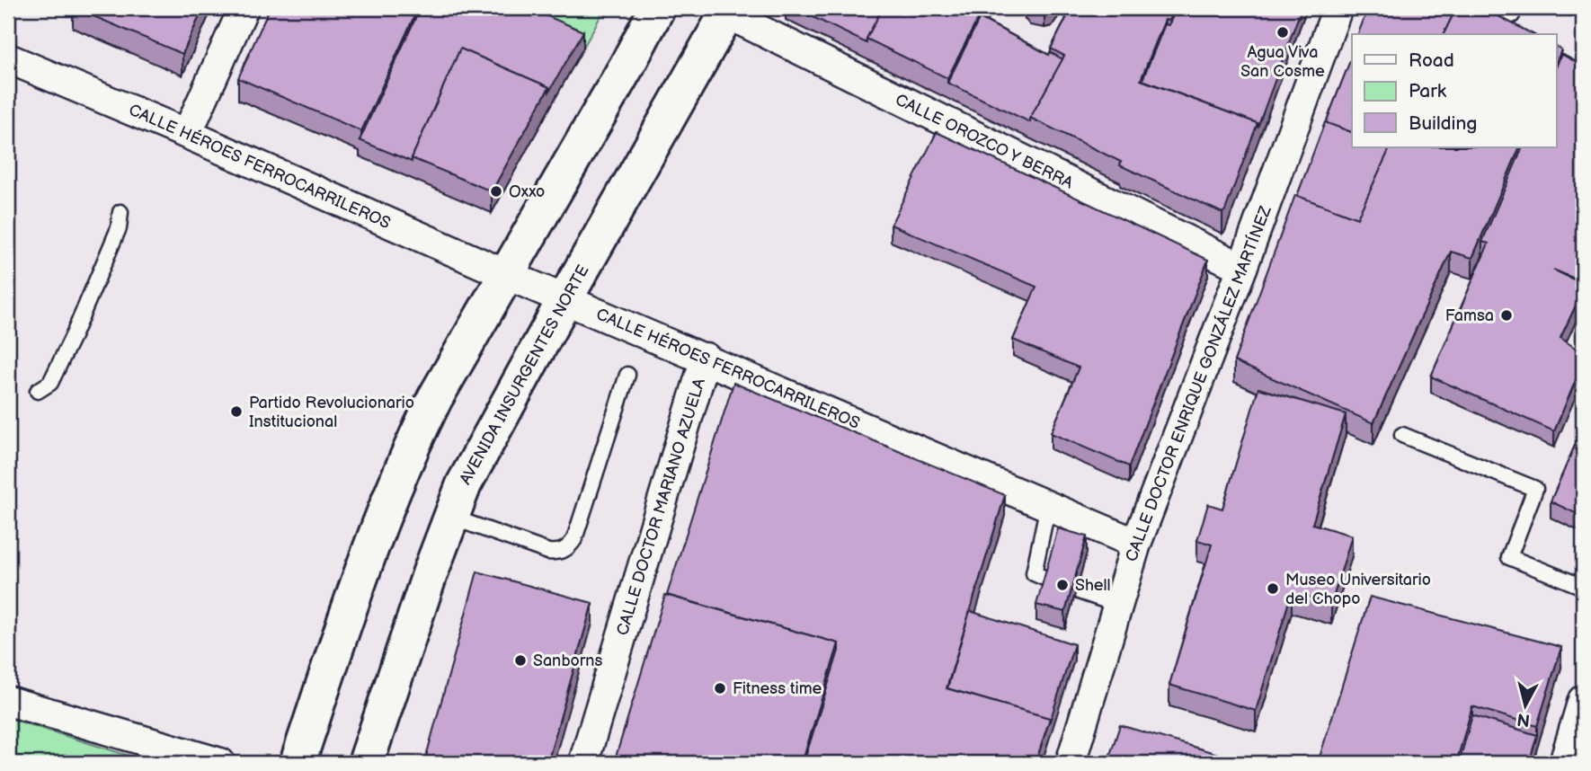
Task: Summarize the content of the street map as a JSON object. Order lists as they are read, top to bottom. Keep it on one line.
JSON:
{"streets":{"main road":["AVENIDA INSURGENTES NORTE"],"street":["CALLE OROZCO Y BERRA","CALLE HÉROES FERROCARRILEROS","CALLE DOCTOR ENRIQUE GONZÁLEZ MARTÍNEZ","CALLE DOCTOR MARIANO AZUELA"]},"crossings":[["CALLE OROZCO Y BERRA","AVENIDA INSURGENTES NORTE"],["CALLE OROZCO Y BERRA","CALLE DOCTOR ENRIQUE GONZÁLEZ MARTÍNEZ"],["CALLE HÉROES FERROCARRILEROS","AVENIDA INSURGENTES NORTE"],["CALLE HÉROES FERROCARRILEROS","CALLE DOCTOR ENRIQUE GONZÁLEZ MARTÍNEZ"],["CALLE HÉROES FERROCARRILEROS","CALLE DOCTOR MARIANO AZUELA"]],"places":["Agua Viva San Cosme","Oxxo","Famsa","Partido Revolucionario Institucional","Shell","Museo Universitario del Chopo","Sanborns","Fitness time"],"legend":["Road","Park","Building"],"north":"bottom"}
